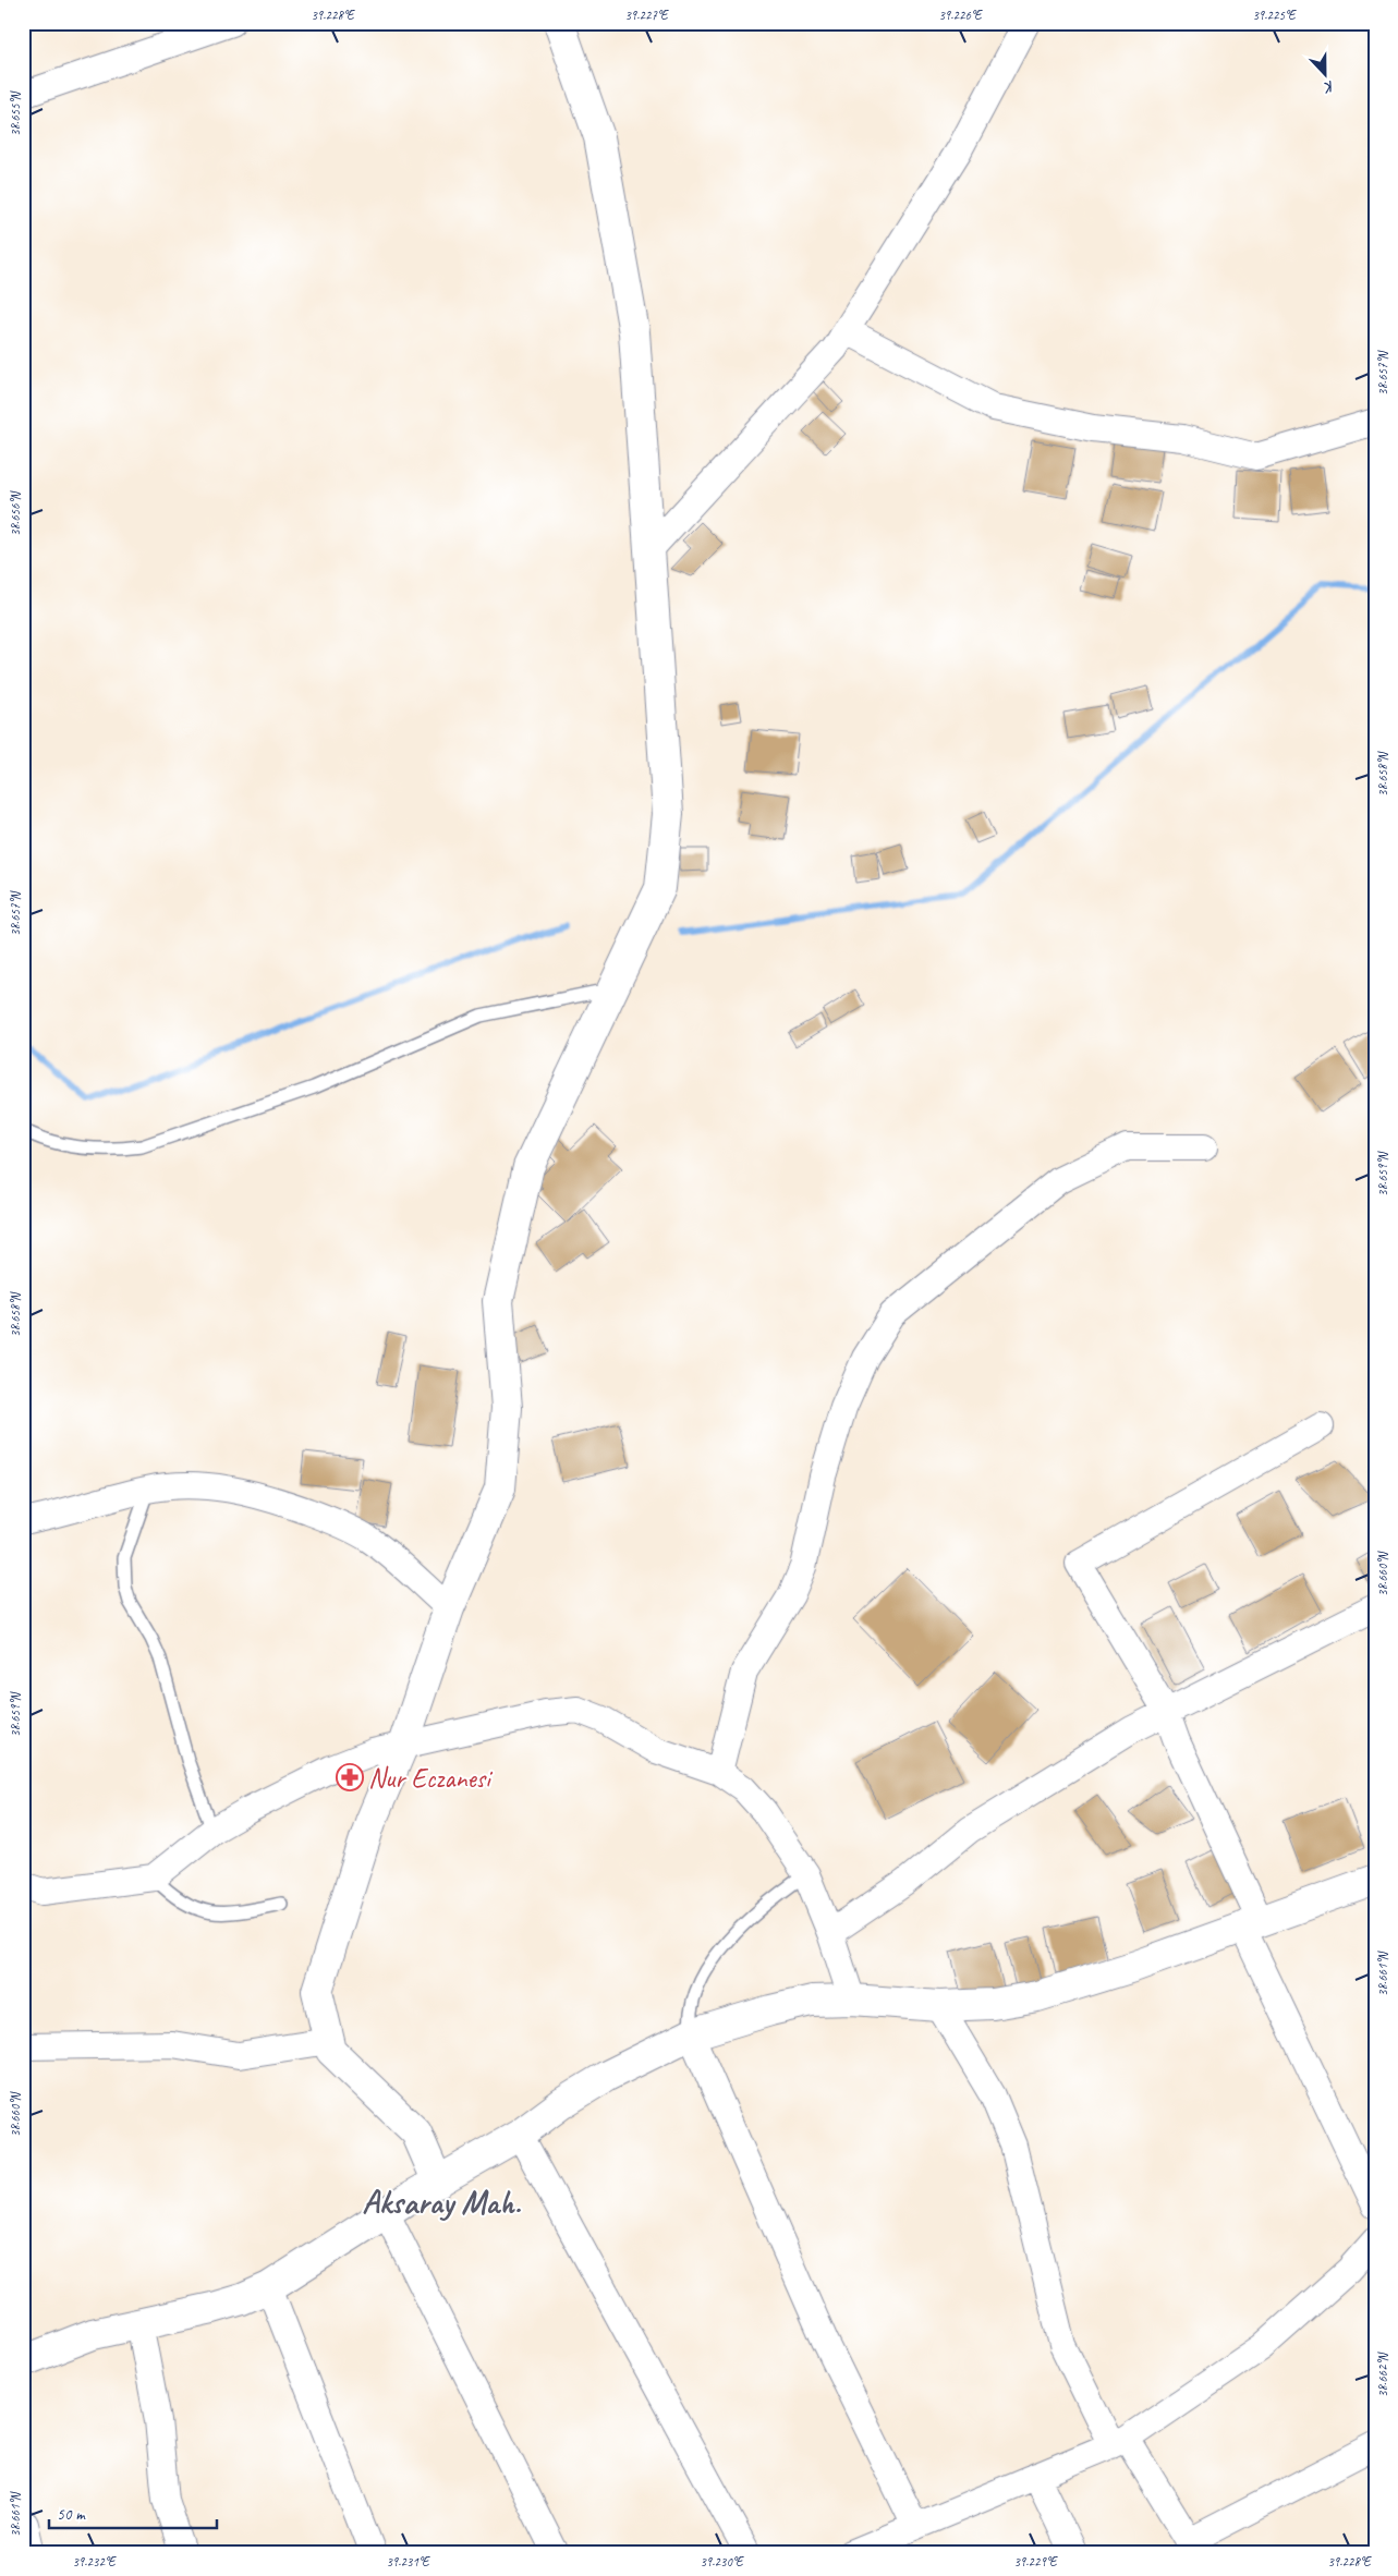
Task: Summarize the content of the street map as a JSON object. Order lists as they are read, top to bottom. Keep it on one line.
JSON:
{"districts":["Aksaray Mah."],"places":{"pharmacy":["Nur Eczanesi"]},"scale_bar":"50 m","north":"bottom","coordinates":["39.228°E","39.227°E","39.226°E","39.225°E","38.655°N","38.657°N","38.656°N","38.658°N","38.659°N","38.660°N","38.661°N","38.662°N","39.232°E","39.231°E","39.230°E","39.229°E"]}
